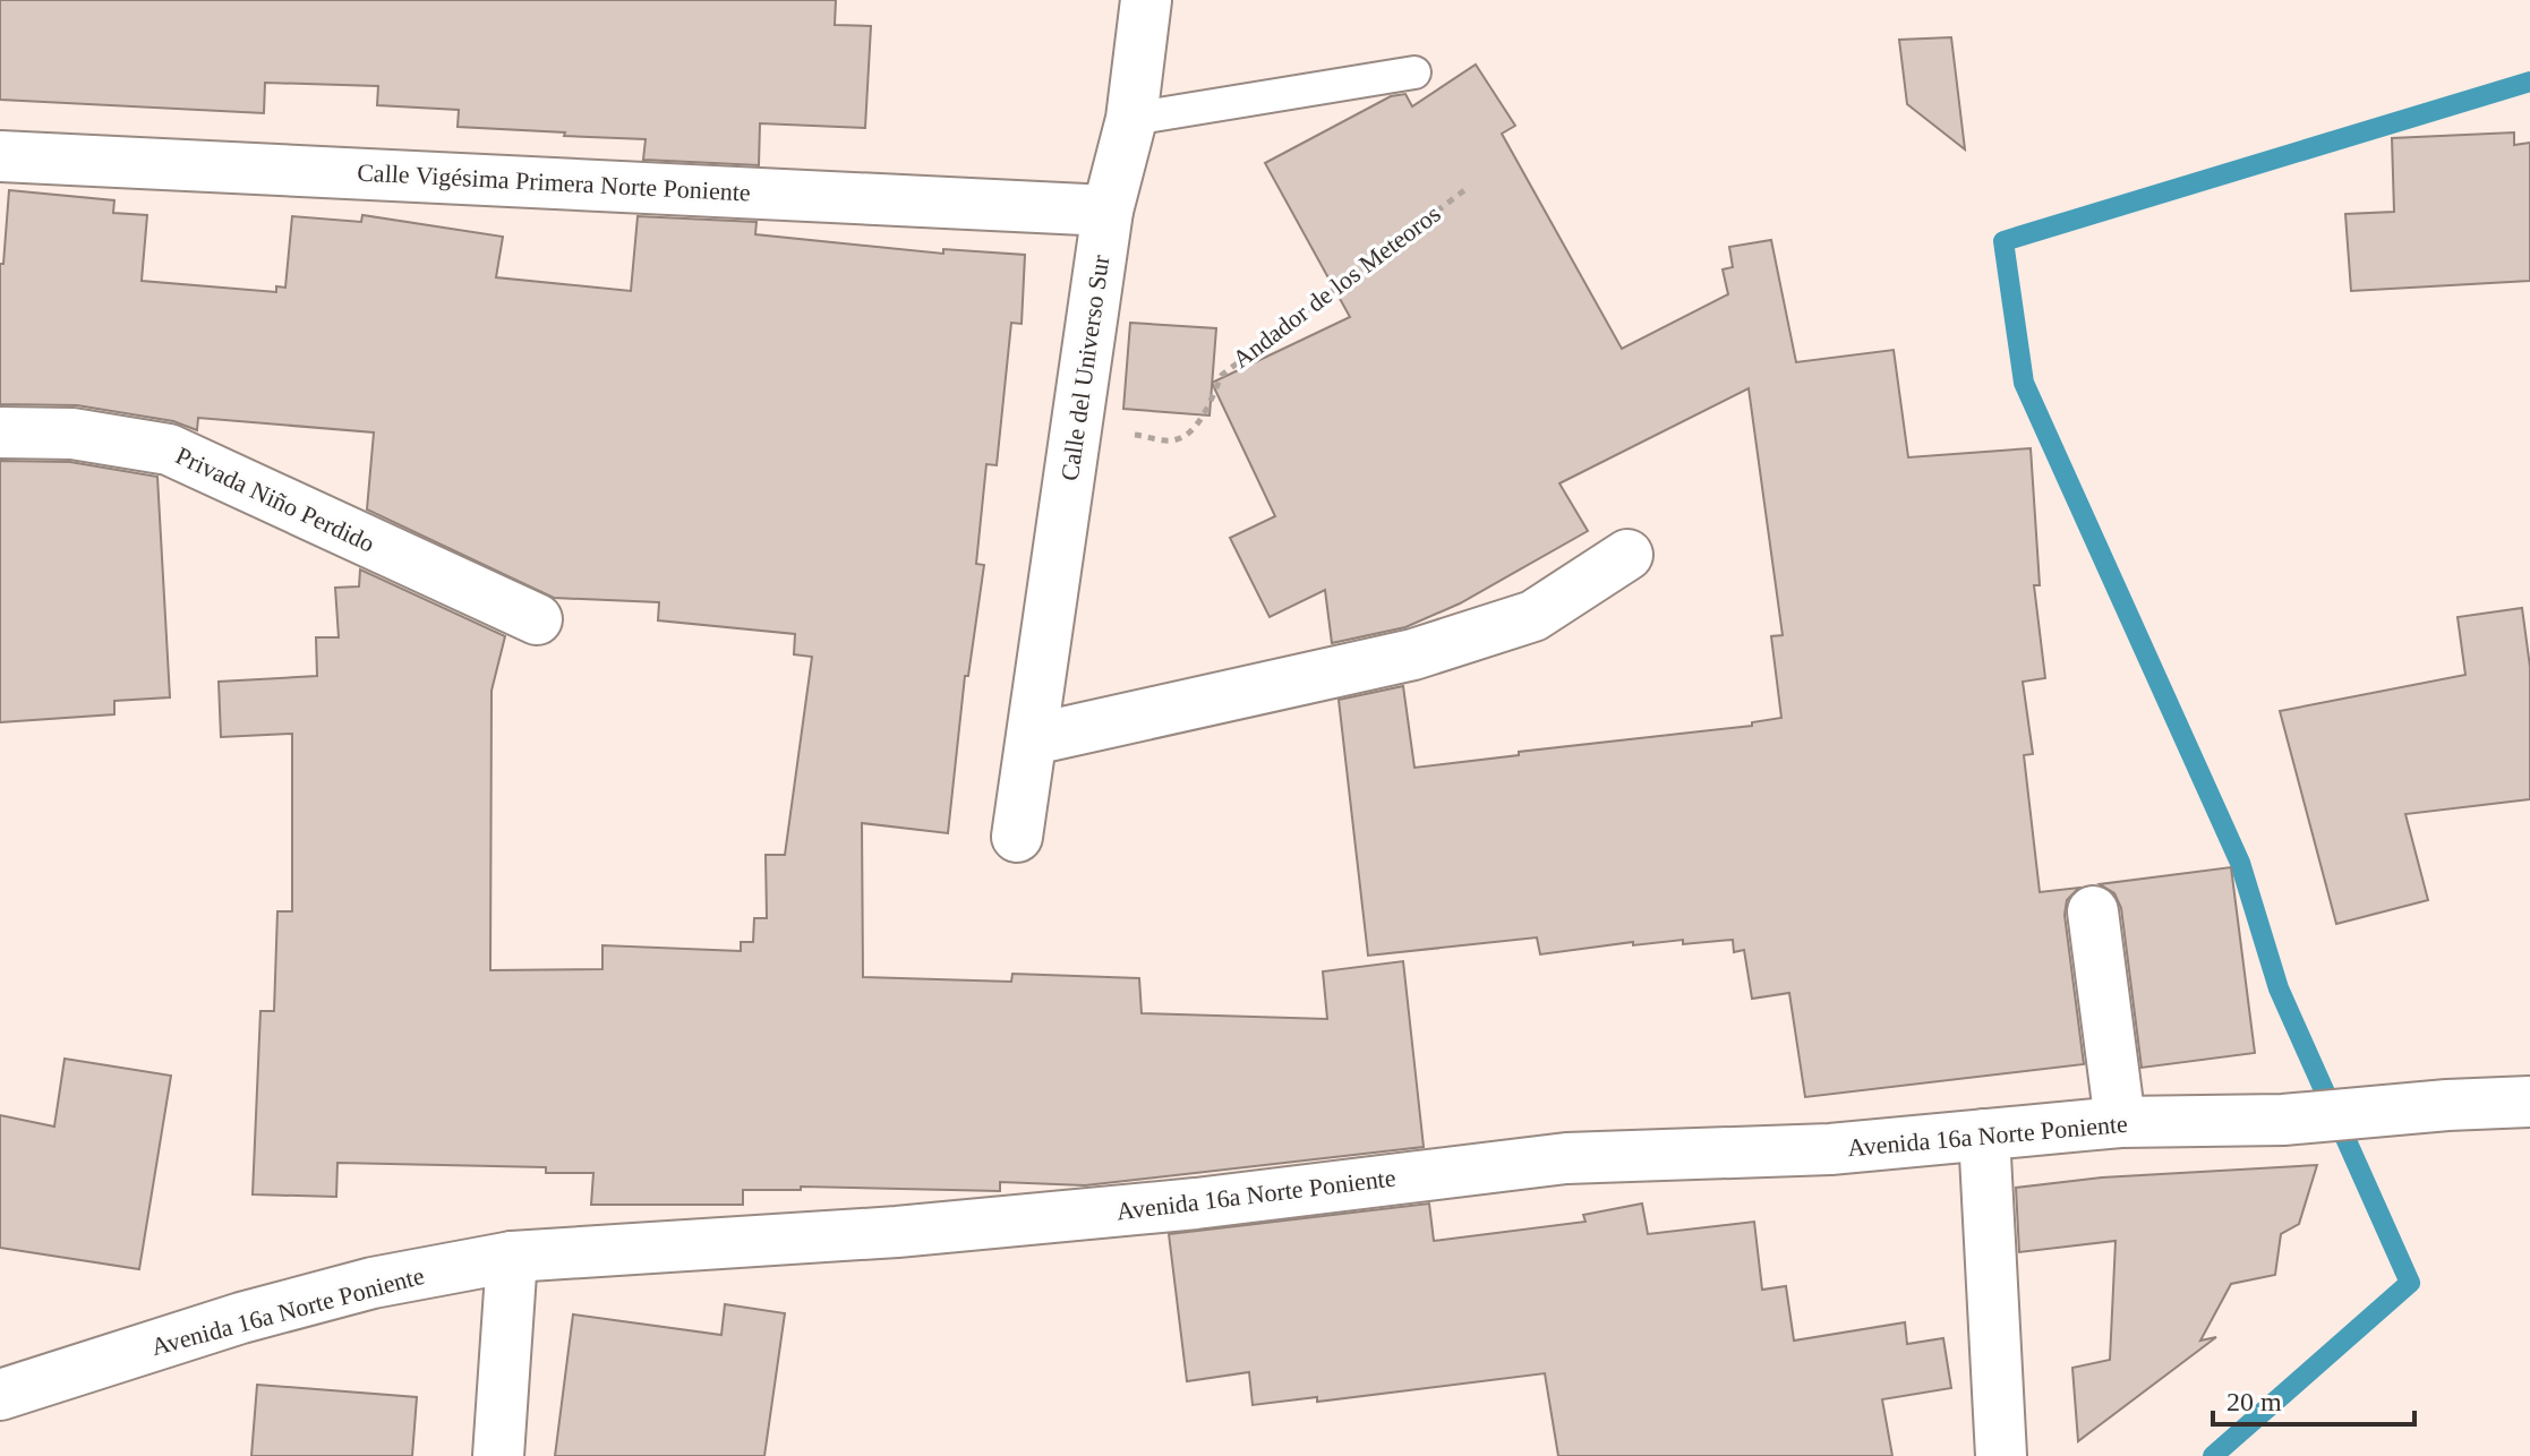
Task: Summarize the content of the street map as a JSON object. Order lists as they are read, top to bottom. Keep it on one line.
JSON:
{"streets":{"street":["Calle Vigésima Primera Norte Poniente","Calle del Universo Sur","Privada Niño Perdido","Avenida 16a Norte Poniente"],"path":["Andador de los Meteoros"]},"crossings":[["Calle Vigésima Primera Norte Poniente","Calle del Universo Sur"],["Andador de los Meteoros","Calle del Universo Sur"]],"scale_bar":"20 m"}
